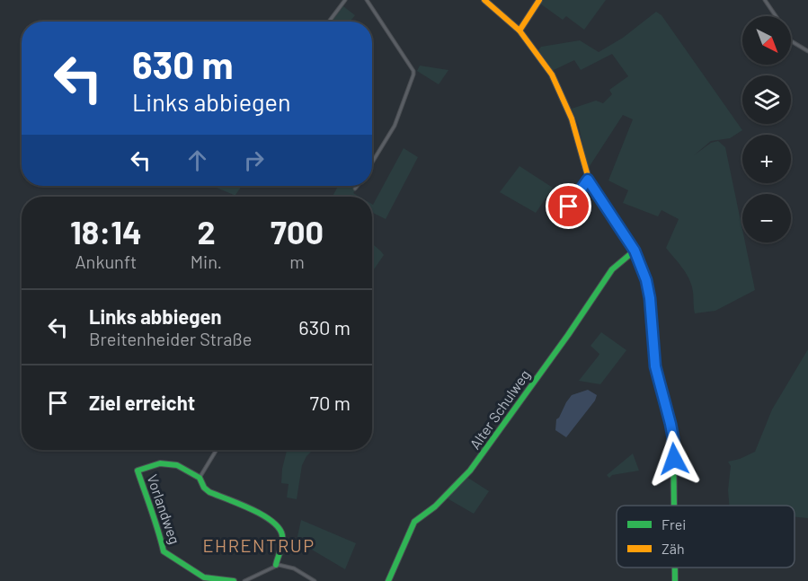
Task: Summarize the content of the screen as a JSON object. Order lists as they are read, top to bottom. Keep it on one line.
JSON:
{"streets":{"street":["Alter Schulweg","Vorlandweg"]},"districts":["EHRENTRUP"],"legend":["Frei","Zäh"],"north":"bottom right","page":{"map_buttons":["+","−"],"turn":["630 m","Links abbiegen"],"eta":["18:14","Ankunft","2","Min.","700","m"],"list":[{"name":"Links abbiegen","note":"Breitenheider Straße","value":"630 m"},{"name":"Ziel erreicht","value":"70 m"}]}}
